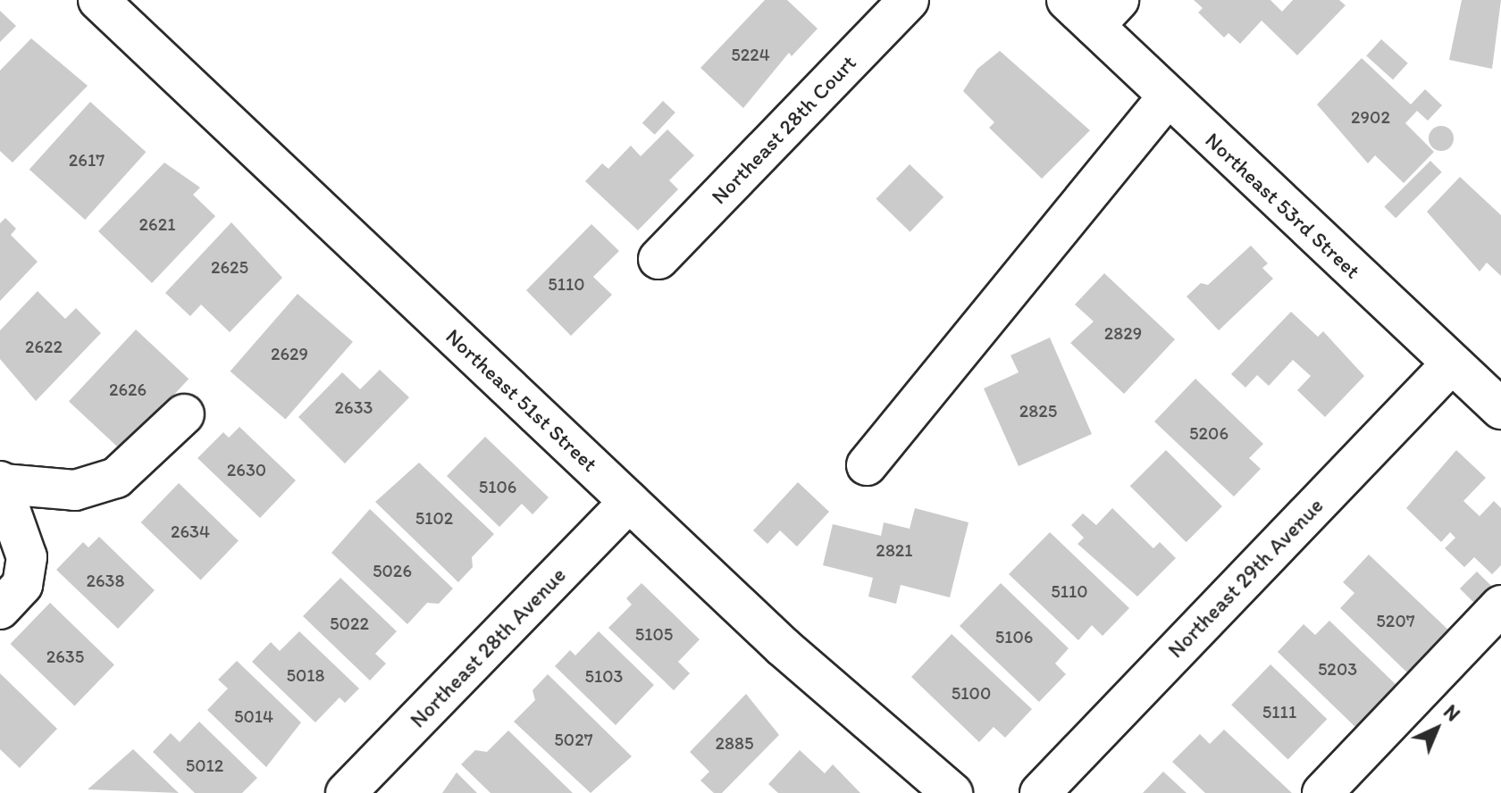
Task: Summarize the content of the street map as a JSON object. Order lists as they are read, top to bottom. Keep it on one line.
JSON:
{"streets":{"street":["Northeast 28th Court","Northeast 53rd Street","Northeast 51st Street","Northeast 29th Avenue","Northeast 28th Avenue"]},"crossings":[["Northeast 53rd Street","Northeast 29th Avenue"],["Northeast 51st Street","Northeast 28th Avenue"]],"house_numbers":["5224","2902","2617","2621","2625","5110","2829","2622","2629","2626","2633","2825","5206","2630","5106","5102","2634","2821","5026","2638","5110","5207","5022","5105","5106","2635","5203","5018","5103","5100","5111","5014","5027","2885","5012"],"north":"top right"}
